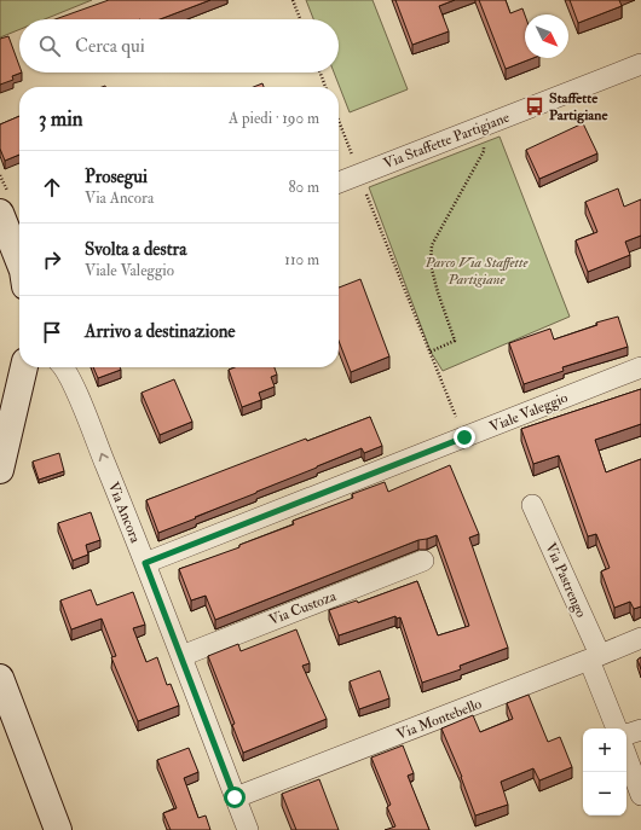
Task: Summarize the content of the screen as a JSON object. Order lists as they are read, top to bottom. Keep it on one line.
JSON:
{"streets":{"street":["Via Staffette Partigiane","Viale Valeggio","Via Ancora","Via Pastrengo","Via Custoza","Via Montebello"]},"crossings":[["Viale Valeggio","Via Ancora"],["Via Ancora","Via Custoza"],["Via Ancora","Via Montebello"],["Via Pastrengo","Via Montebello"]],"one_way":["Via Ancora"],"parks":["Parco Via Staffette Partigiane"],"places":{"bus stop":["Staffette Partigiane"]},"north":"bottom right","page":{"search":"Cerca qui","heading":["3 min","A piedi · 190 m"],"list":[["Prosegui","Via Ancora","80 m"],["Svolta a destra","Viale Valeggio","110 m"],"Arrivo a destinazione"],"map_buttons":["+","−"]}}
